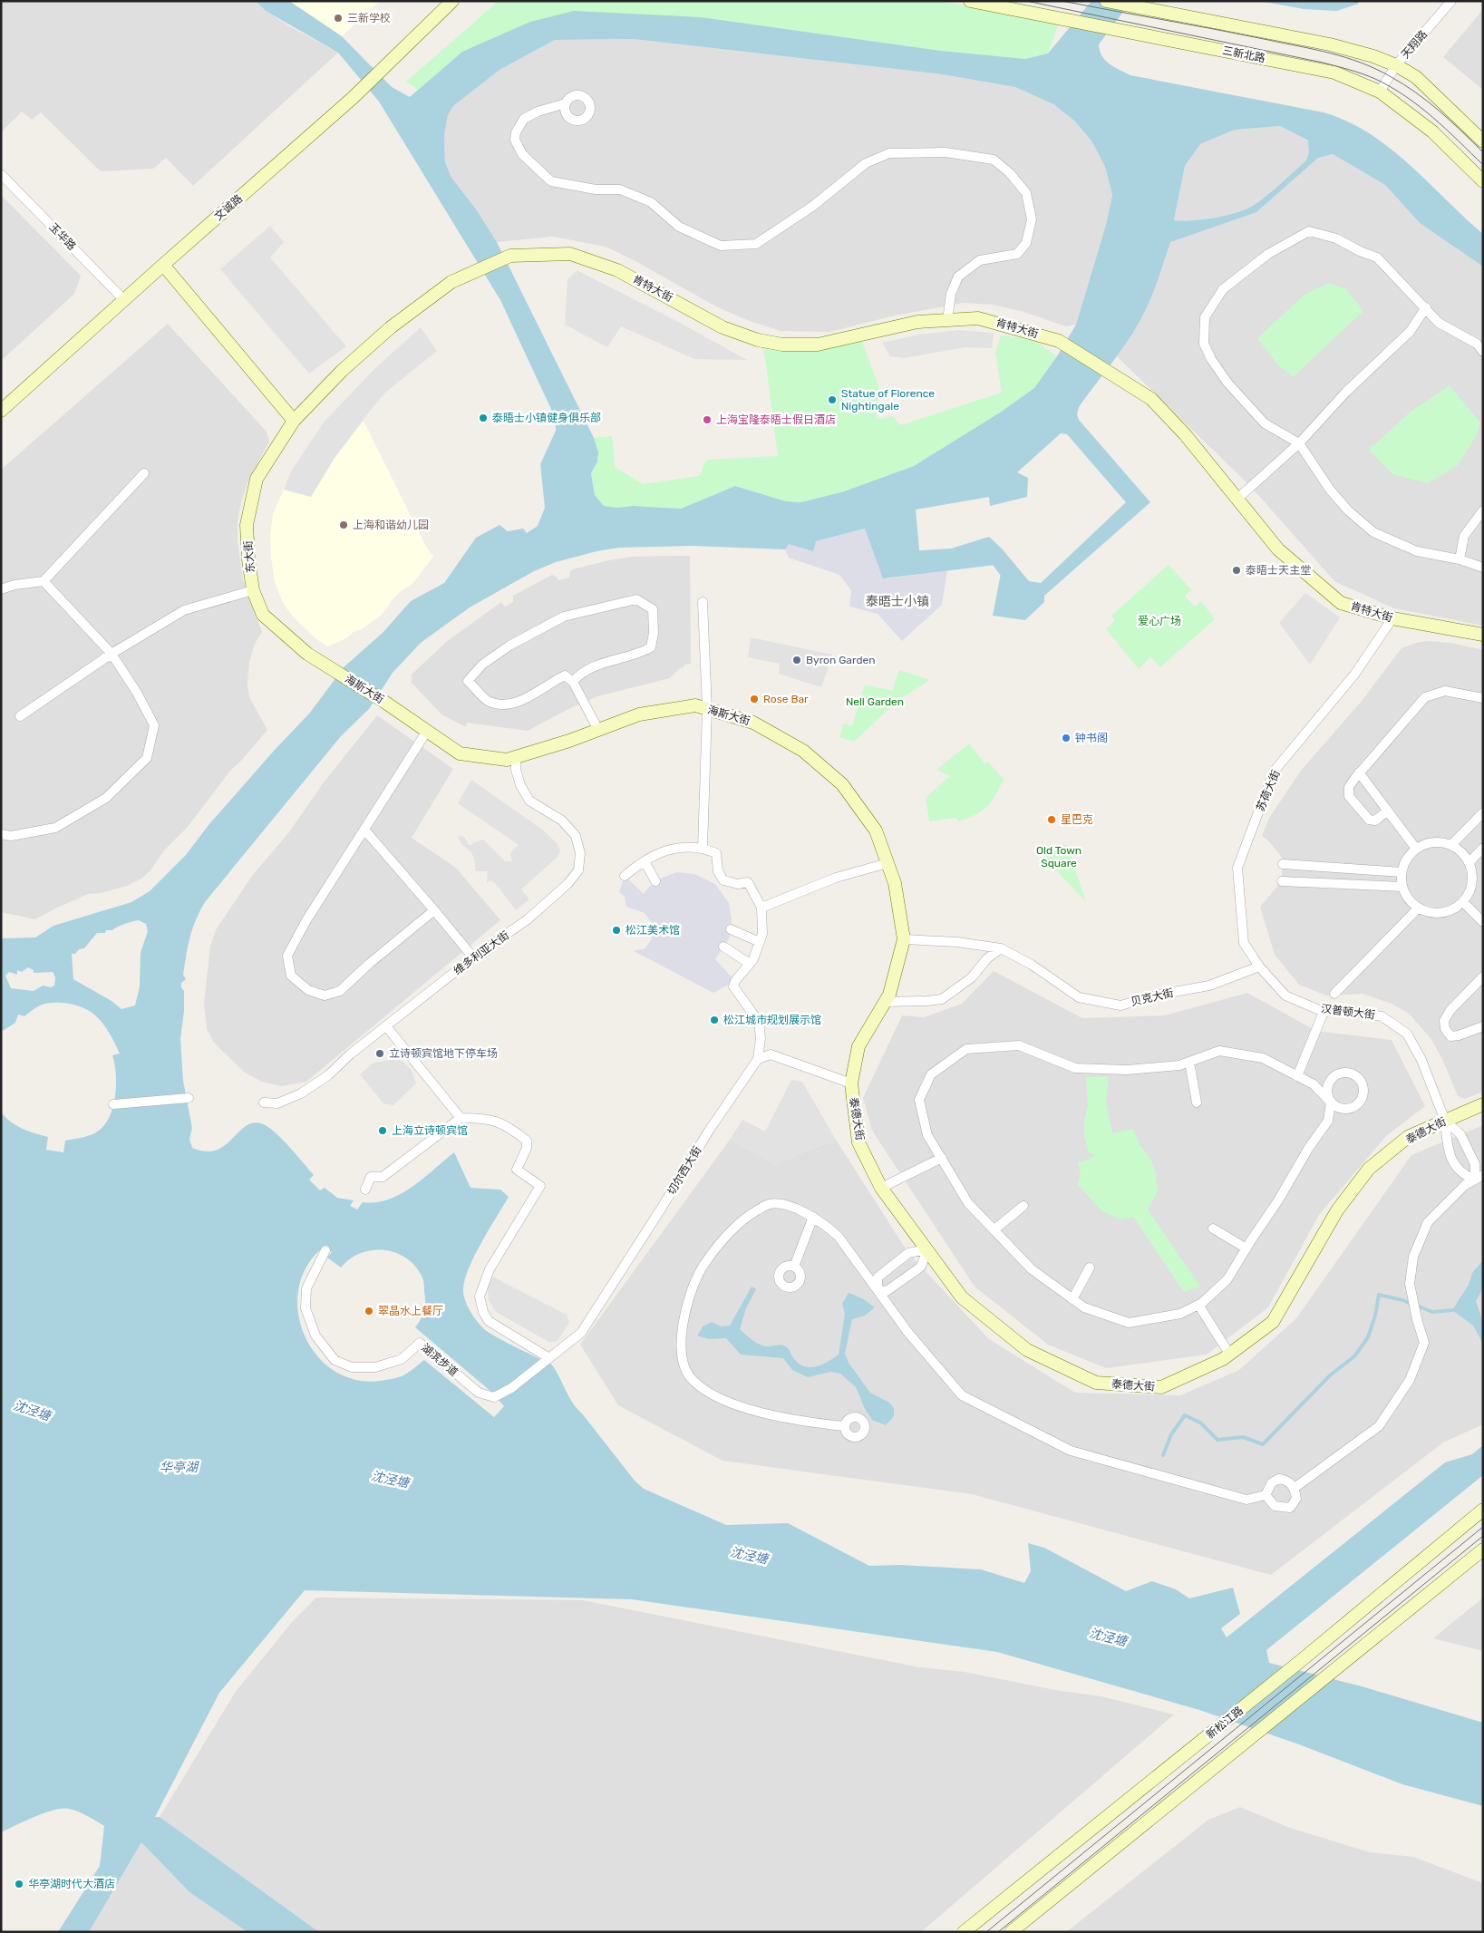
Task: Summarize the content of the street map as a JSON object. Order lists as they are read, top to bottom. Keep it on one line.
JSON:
{"streets":{"street":["天翔路","三新北路","文诚路","玉华路","肯特大街","东大街","海斯大街","苏荷大街","维多利亚大街","贝克大街","汉普顿大街","泰德大街","切尔西大街","湖滨步道","新松江路"]},"crossings":[["天翔路","三新北路"],["文诚路","玉华路"],["肯特大街","东大街"],["肯特大街","苏荷大街"],["东大街","海斯大街"],["海斯大街","维多利亚大街"],["海斯大街","贝克大街"],["海斯大街","泰德大街"],["苏荷大街","贝克大街"],["苏荷大街","汉普顿大街"],["贝克大街","汉普顿大街"],["汉普顿大街","泰德大街"],["切尔西大街","湖滨步道"]],"districts":["泰晤士小镇"],"water":["沈泾塘","华亭湖"],"parks":["爱心广场","Nell Garden","Old Town Square"],"places":["三新学校","Statue of Florence Nightingale","泰晤士小镇健身俱乐部","上海宝隆泰晤士假日酒店","上海和谐幼儿园","泰晤士天主堂","Byron Garden","Rose Bar","钟书阁","星巴克","松江美术馆","松江城市规划展示馆","立诗顿宾馆地下停车场","上海立诗顿宾馆","翠晶水上餐厅","华亭湖时代大酒店"]}
